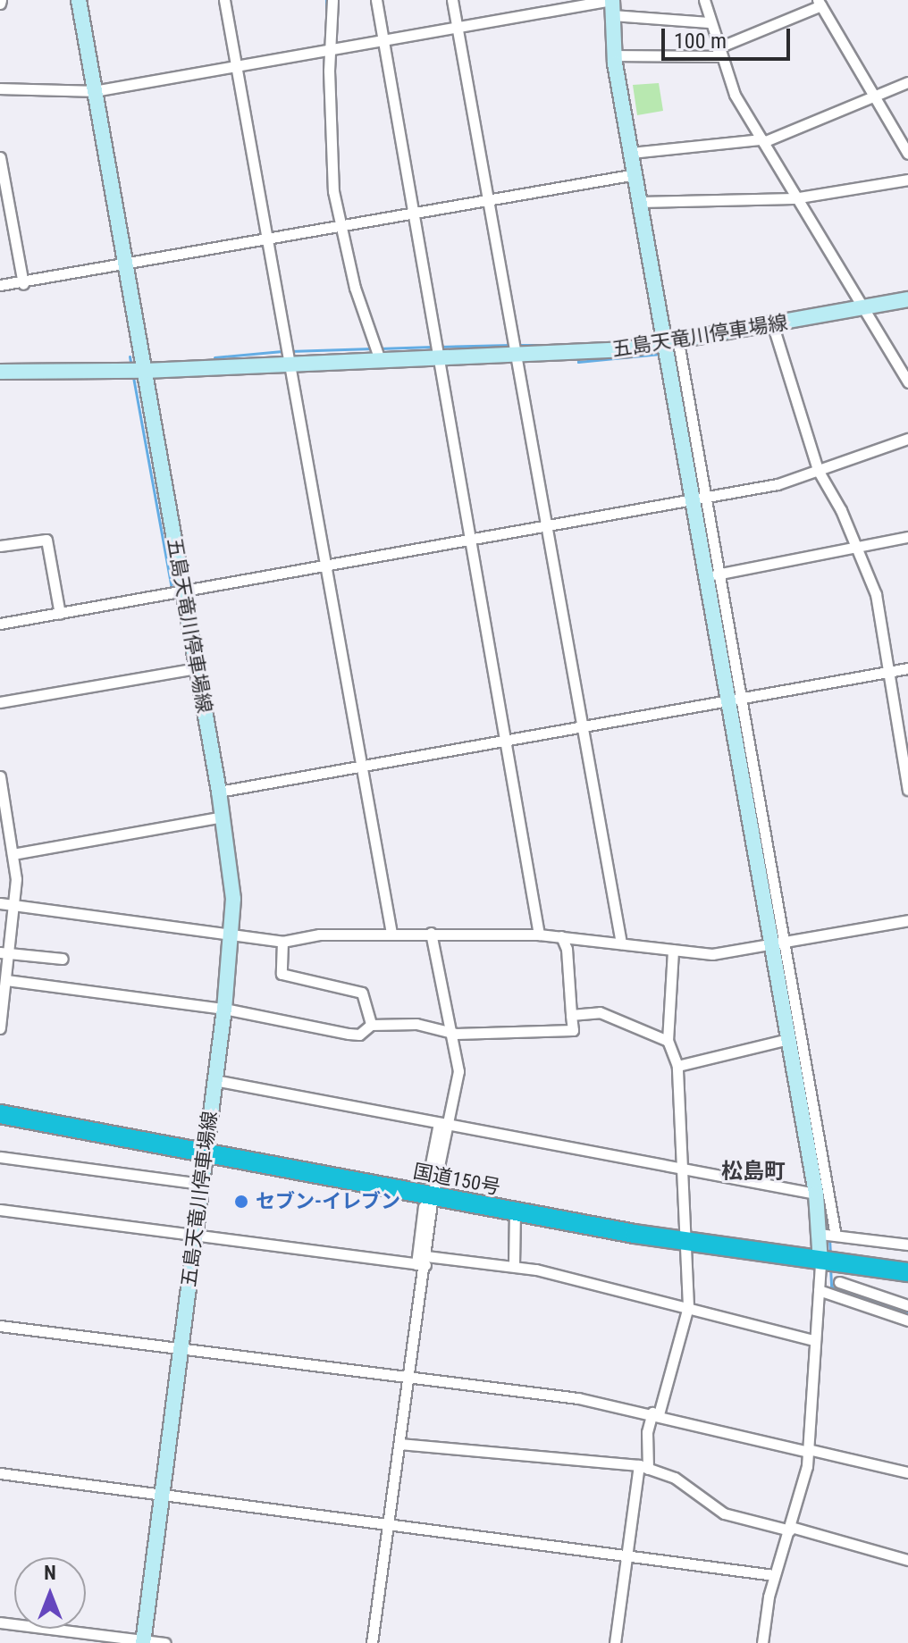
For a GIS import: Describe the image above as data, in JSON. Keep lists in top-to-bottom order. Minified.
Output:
{"streets":{"highway":["国道150号"],"main road":["五島天竜川停車場線"]},"crossings":[["五島天竜川停車場線","国道150号"]],"districts":["松島町"],"places":["セブン-イレブン"],"scale_bar":"100 m","north":"top"}
